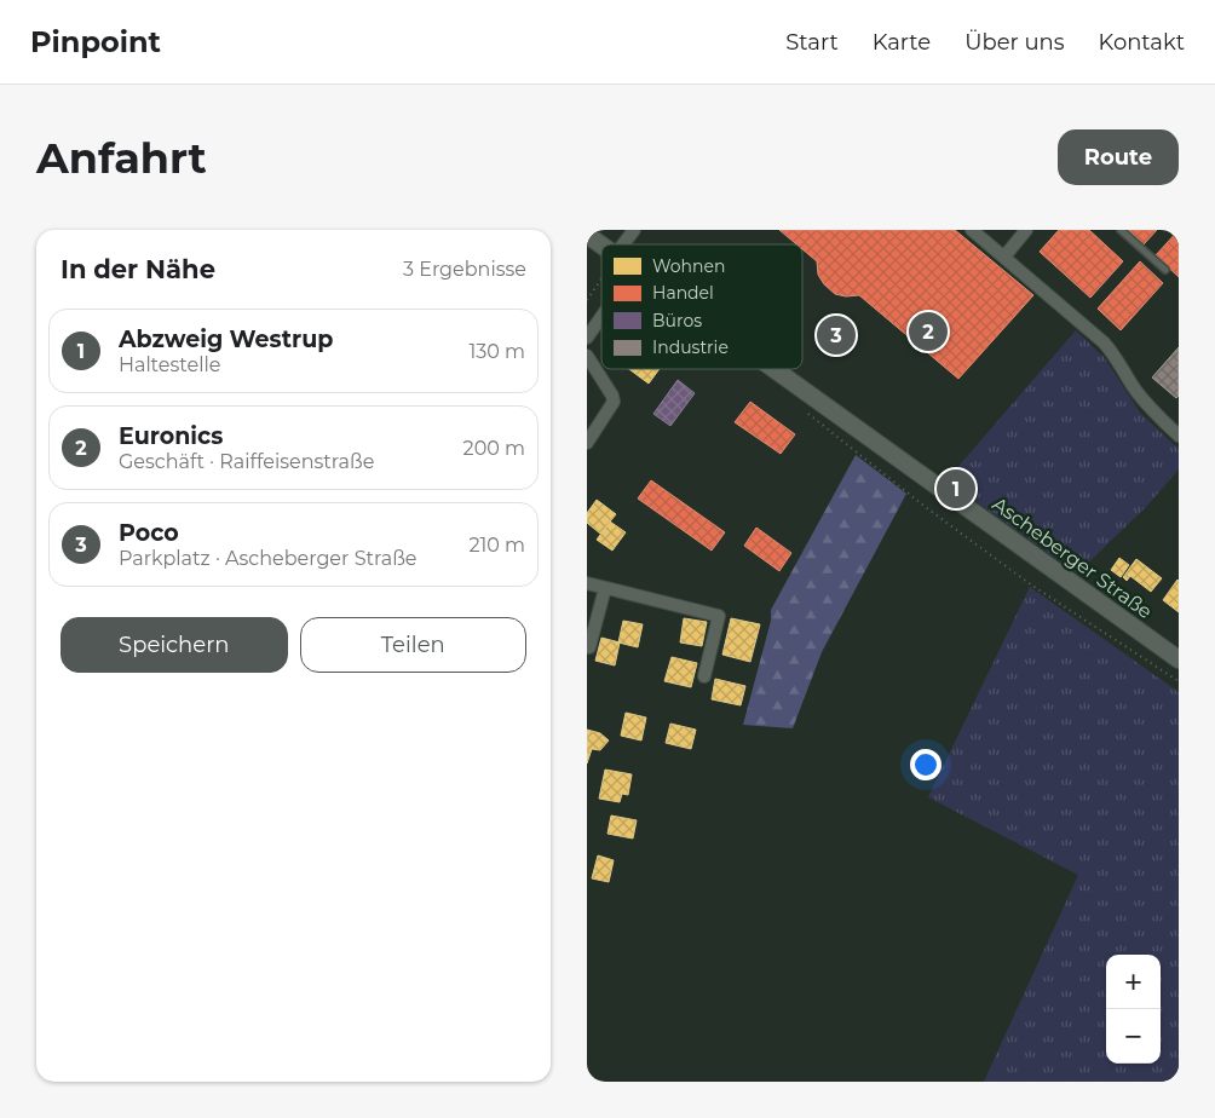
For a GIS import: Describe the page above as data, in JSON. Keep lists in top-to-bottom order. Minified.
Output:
{"streets":{"street":["Ascheberger Straße"]},"legend":["Wohnen","Handel","Büros","Industrie"],"page":{"header":"Pinpoint","nav":["Start","Karte","Über uns","Kontakt"],"buttons":["Route",["Speichern","Teilen"]],"title":"Anfahrt","heading":["In der Nähe","3 Ergebnisse"],"list":[{"mark":"1","name":"Abzweig Westrup","note":"Haltestelle","value":"130 m"},{"mark":"2","name":"Euronics","note":"Geschäft · Raiffeisenstraße","value":"200 m"},{"mark":"3","name":"Poco","note":"Parkplatz · Ascheberger Straße","value":"210 m"}],"pins":["2","3","1"],"map_buttons":["+","−"]}}
